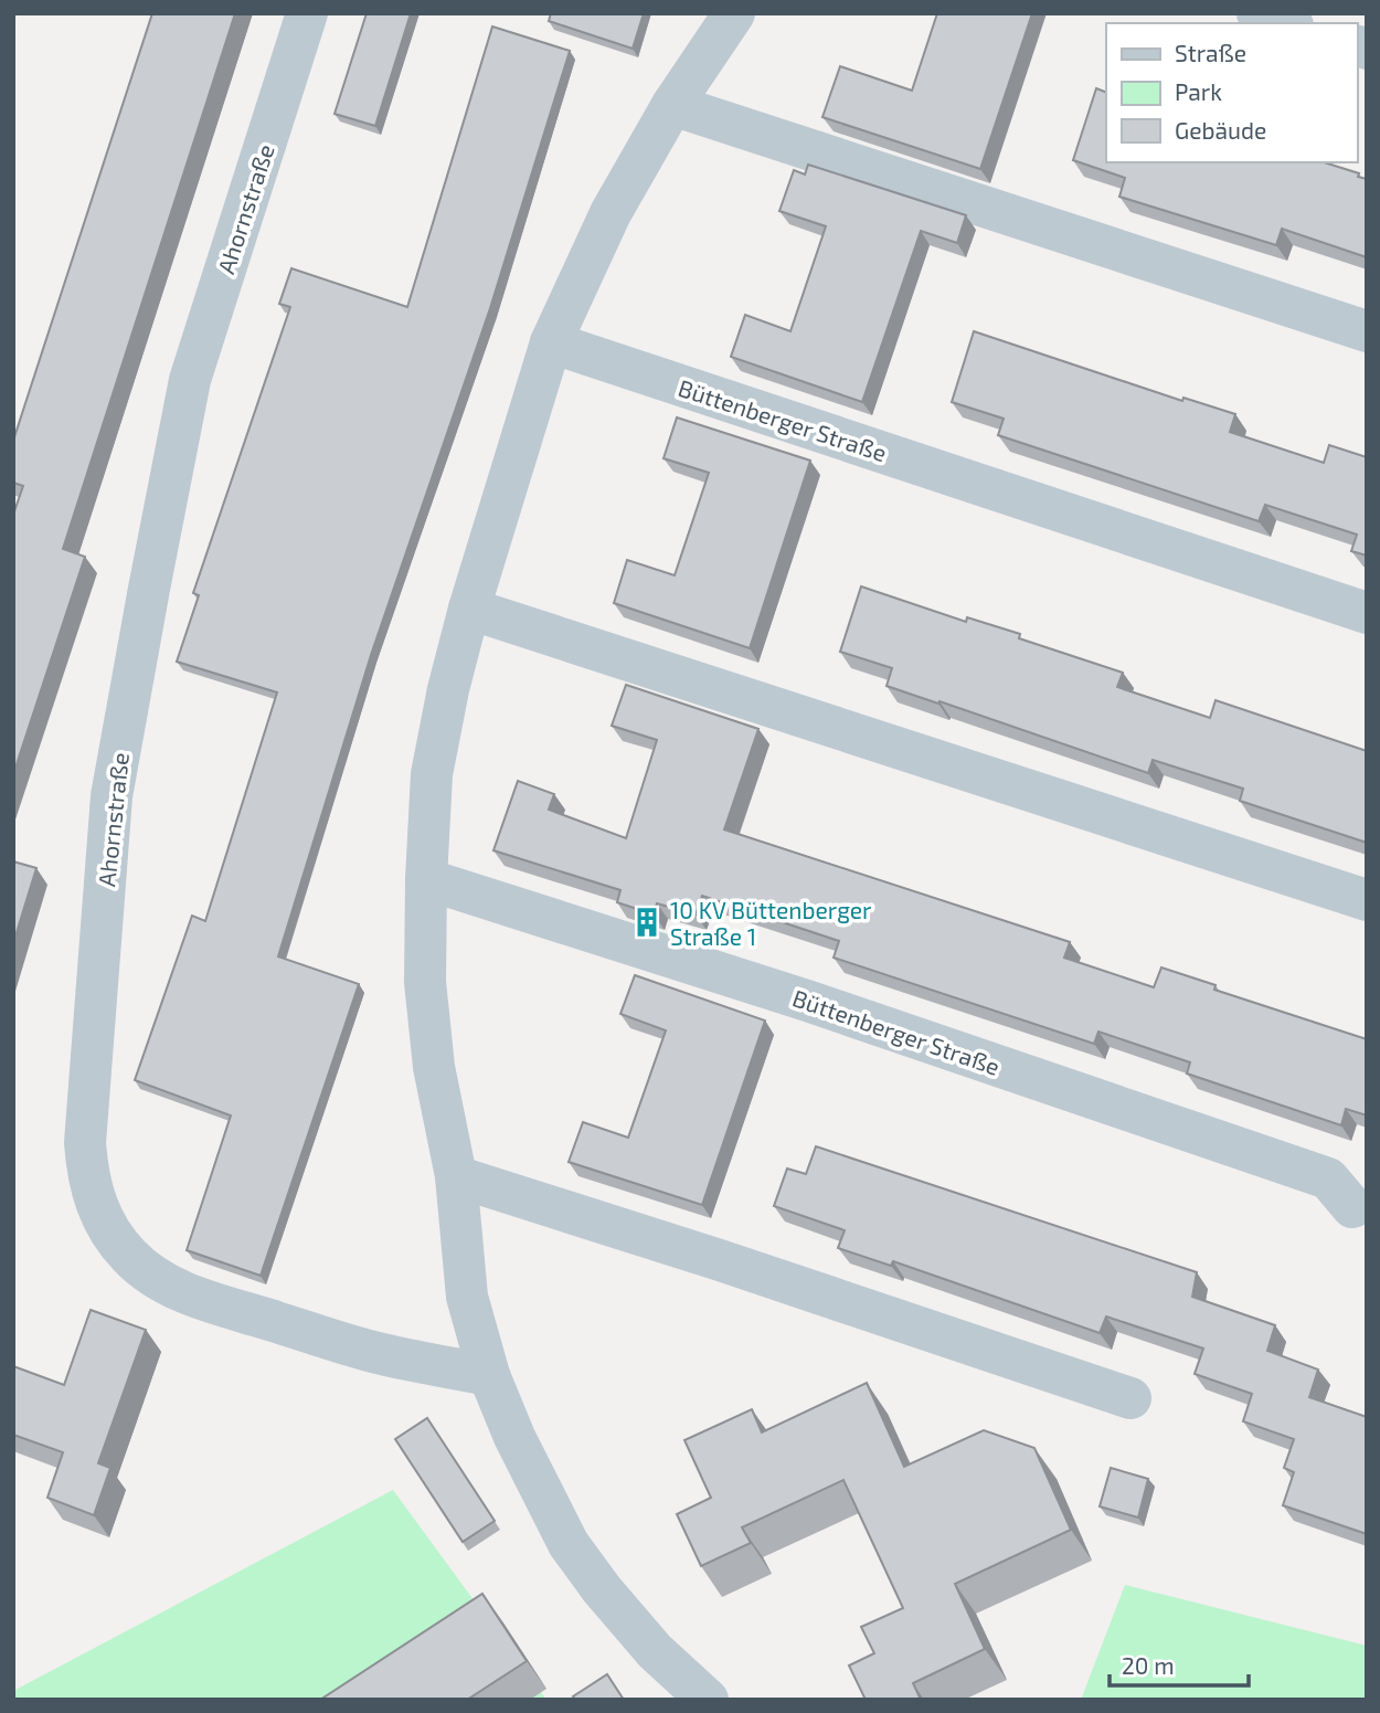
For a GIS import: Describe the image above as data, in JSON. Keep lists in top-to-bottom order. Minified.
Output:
{"streets":{"street":["Ahornstraße","Büttenberger Straße"]},"places":{"building":["10 KV Büttenberger Straße 1"]},"legend":["Straße","Park","Gebäude"],"scale_bar":"20 m"}
